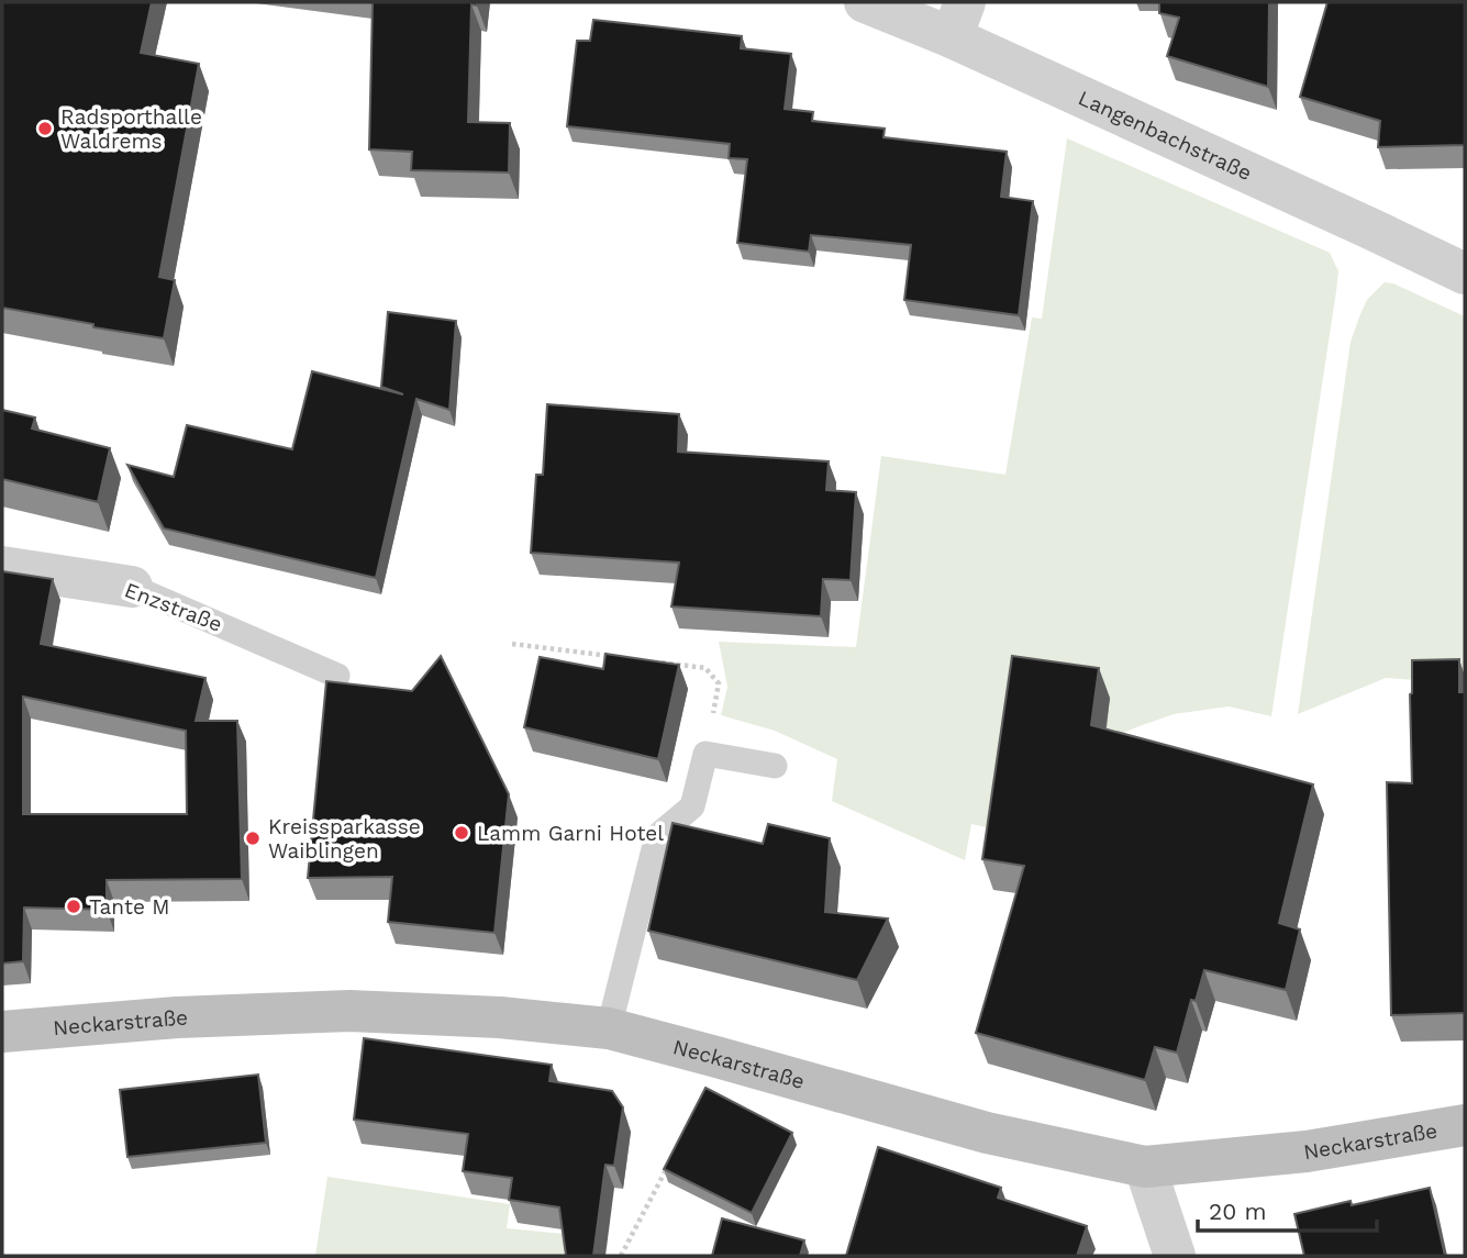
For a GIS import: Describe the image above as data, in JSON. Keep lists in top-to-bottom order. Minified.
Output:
{"streets":{"street":["Langenbachstraße","Enzstraße","Neckarstraße"]},"places":["Radsporthalle Waldrems","Lamm Garni Hotel","Kreissparkasse Waiblingen","Tante M"],"scale_bar":"20 m"}
